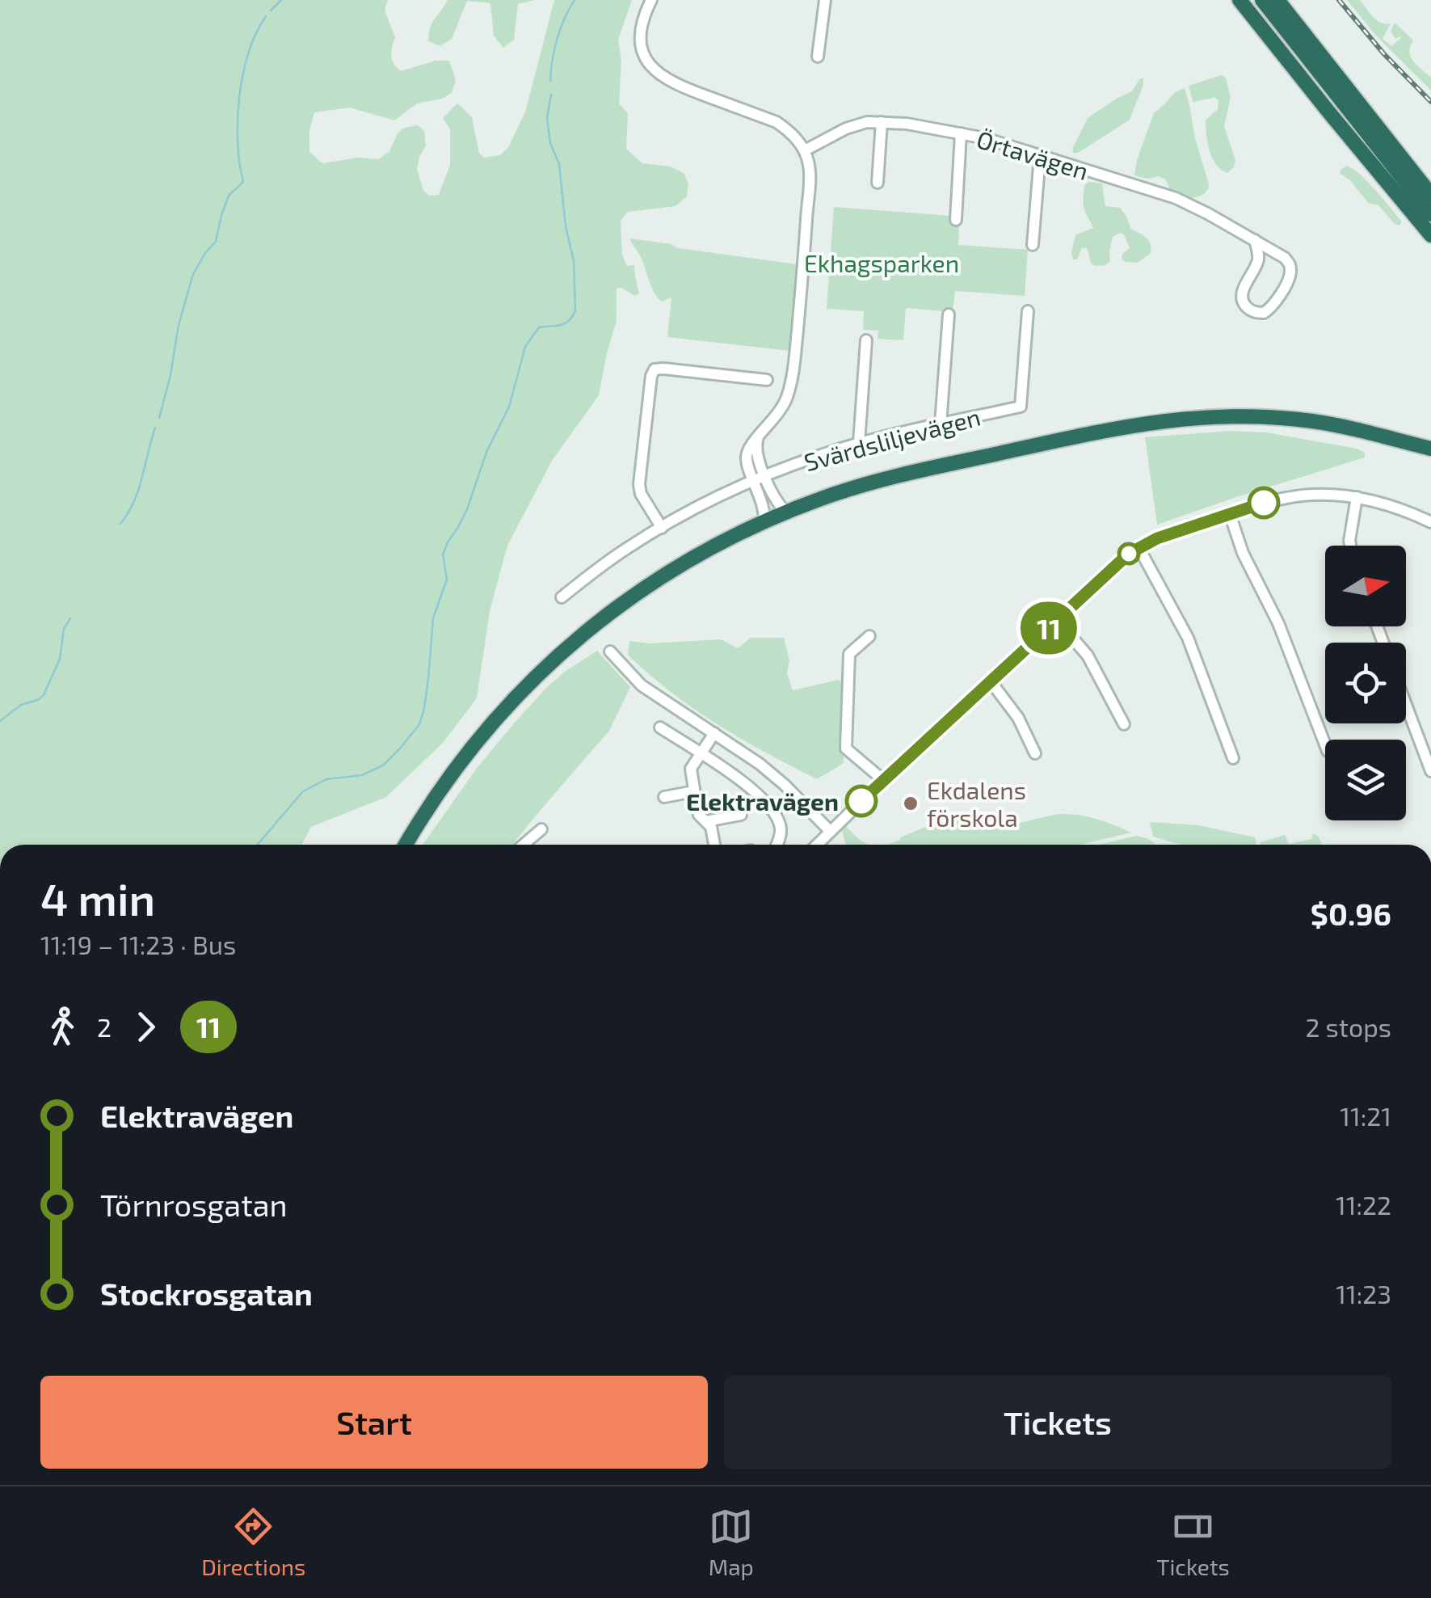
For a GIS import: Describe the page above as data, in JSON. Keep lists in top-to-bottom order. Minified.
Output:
{"streets":{"street":["Örtavägen","Svärdsliljevägen"]},"parks":["Ekhagsparken"],"places":["Elektravägen","Ekdalens förskola"],"lines":["bus line 11"],"north":"right","page":{"on_map":"11","heading":["4 min","11:19 – 11:23 · Bus","$0.96"],"legs":["2","11","2 stops"],"list":[{"name":"Elektravägen","value":"11:21"},{"name":"Törnrosgatan","value":"11:22"},{"name":"Stockrosgatan","value":"11:23"}],"buttons":["Start","Tickets"],"tabs":["Directions","Map","Tickets"]}}
